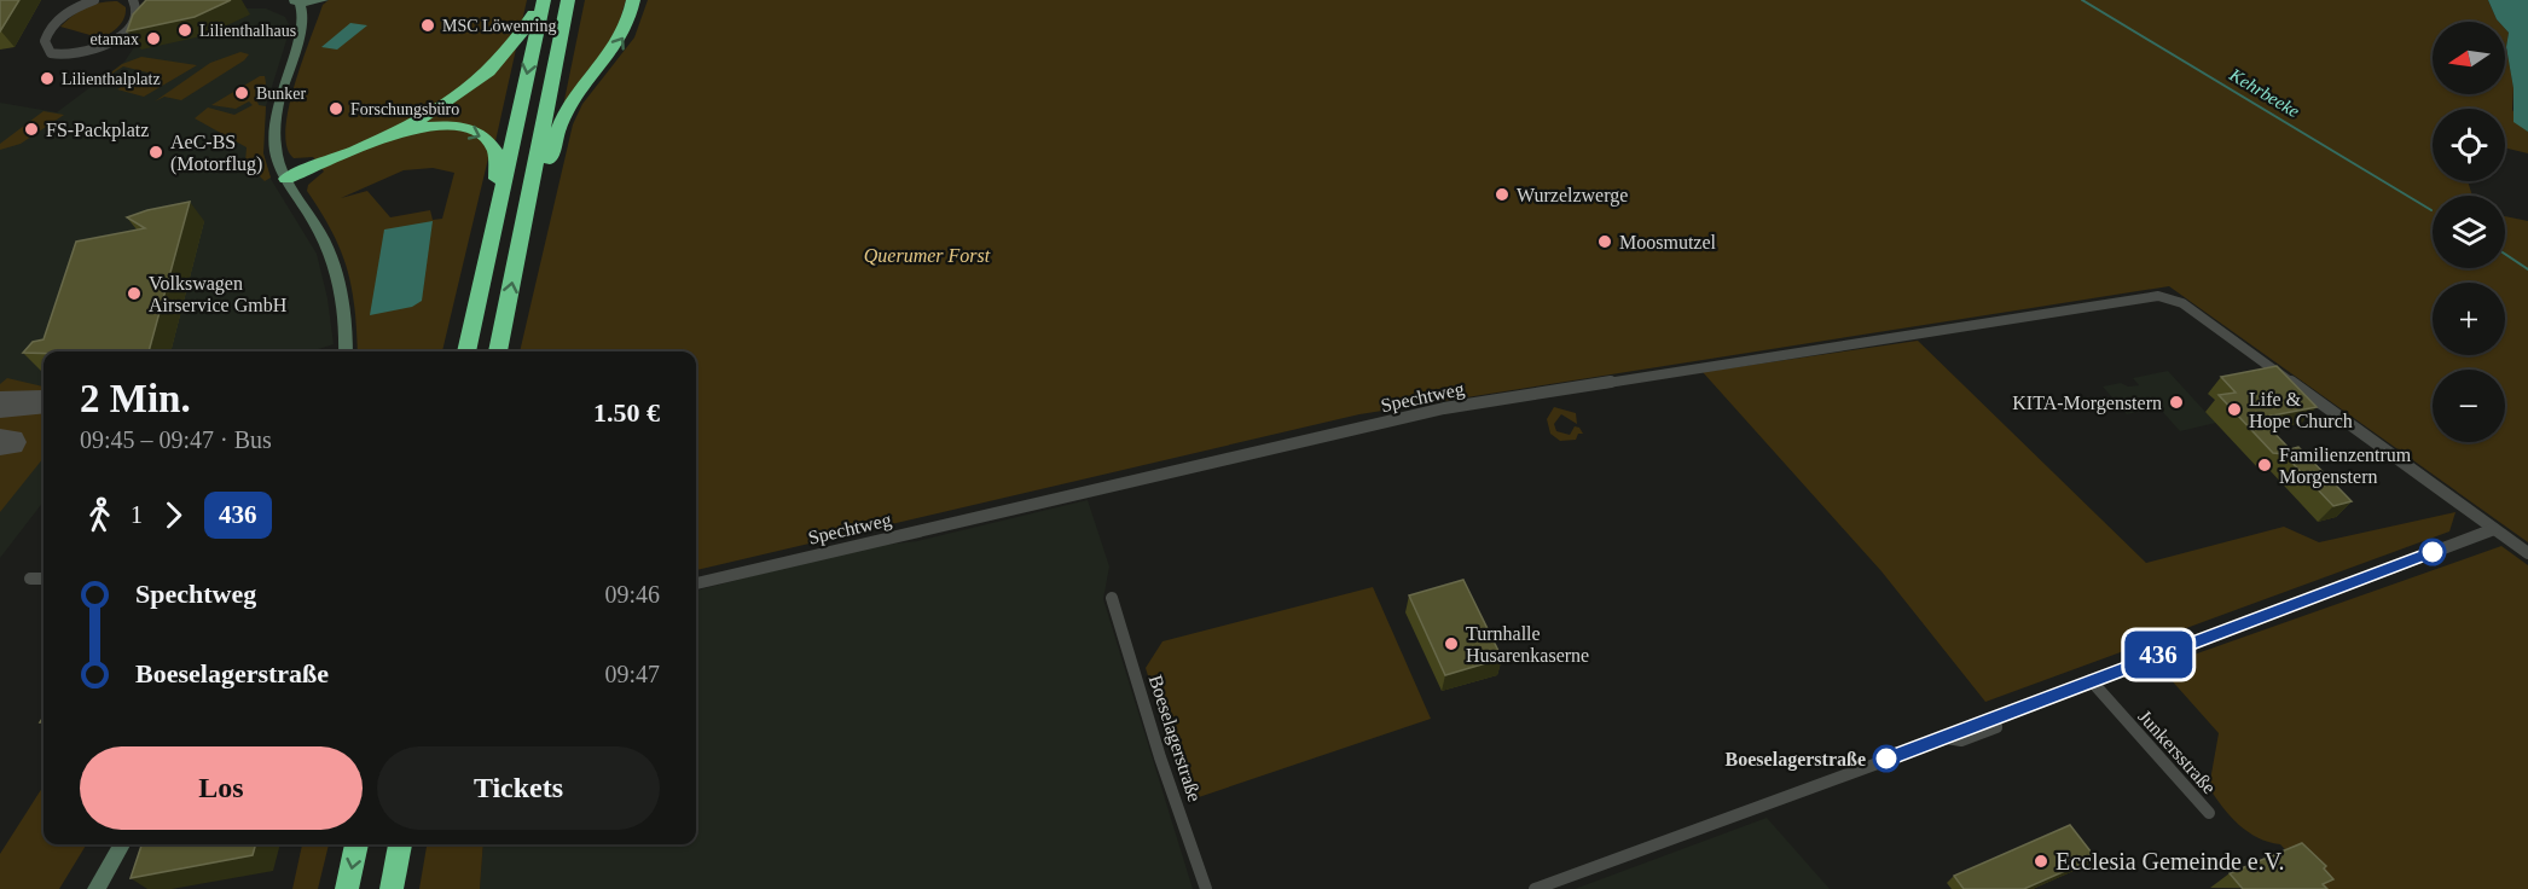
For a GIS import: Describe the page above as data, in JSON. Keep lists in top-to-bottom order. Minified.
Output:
{"streets":{"street":["Spechtweg","Boeselagerstraße","Junkersstraße"]},"water":["Kehrbeeke"],"parks":["Querumer Forst"],"places":["MSC Löwenring","Lilienthalhaus","etamax","Lilienthalplatz","Bunker","Forschungsbüro","FS-Packplatz","AeC-BS (Motorflug)","Wurzelzwerge","Moosmutzel","Volkswagen Airservice GmbH","KITA-Morgenstern","Life & Hope Church","Familienzentrum Morgenstern","Turnhalle Husarenkaserne","Boeselagerstraße","Ecclesia Gemeinde e.V."],"lines":["bus line 436"],"north":"left","page":{"on_map":"436","map_buttons":["+","−"],"heading":["2 Min.","09:45 – 09:47 · Bus","1.50 €"],"legs":["1","436"],"list":[{"name":"Spechtweg","value":"09:46"},{"name":"Boeselagerstraße","value":"09:47"}],"buttons":["Los","Tickets"]}}
